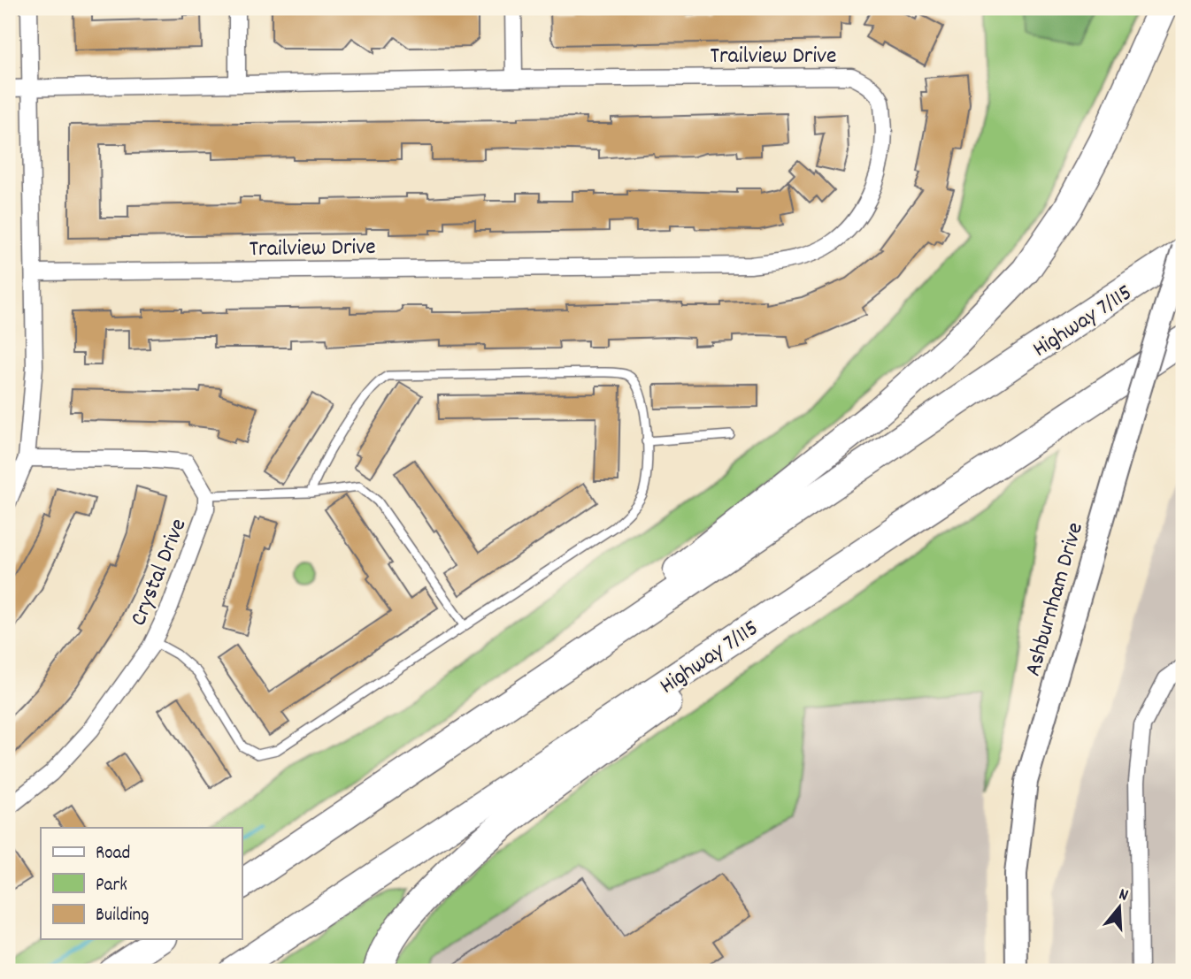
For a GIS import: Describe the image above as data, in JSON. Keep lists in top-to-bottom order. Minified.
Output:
{"streets":{"highway":["Highway 7/115"],"main road":["Ashburnham Drive"],"street":["Trailview Drive","Crystal Drive"]},"legend":["Road","Park","Building"],"north":"top"}
